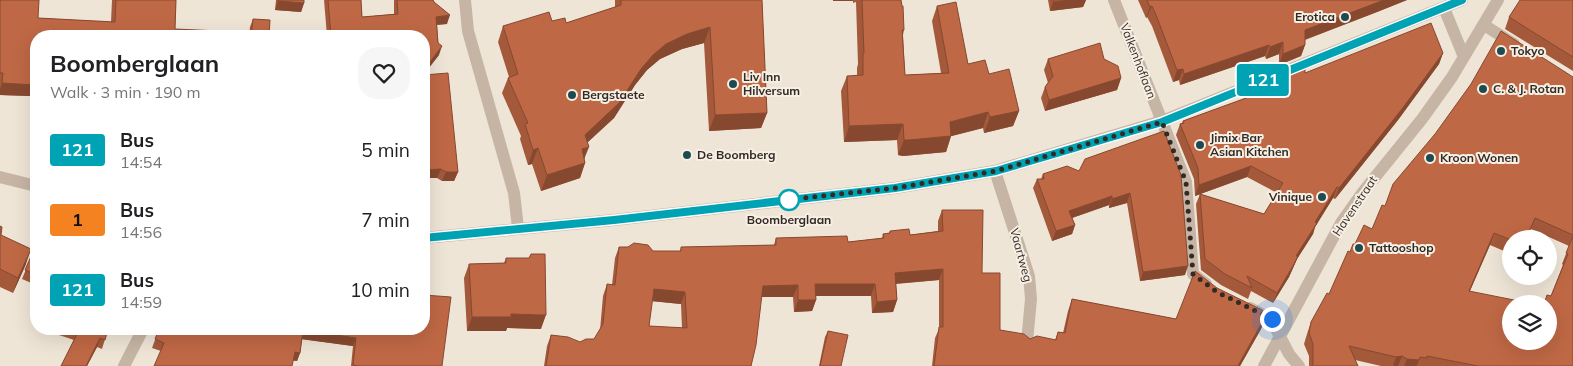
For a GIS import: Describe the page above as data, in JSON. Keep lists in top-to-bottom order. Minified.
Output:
{"streets":{"street":["Valkenhoflaan","Havenstraat","Vaartweg"]},"places":["Erotica","Tokyo","Liv Inn Hilversum","C. & J. Rotan","Bergstaete","Jimix Bar Asian Kitchen","De Boomberg","Kroon Wonen","Vinique","Boomberglaan","Tattooshop"],"lines":["bus line 121"],"page":{"on_map":"121","heading":["Boomberglaan","Walk · 3 min · 190 m"],"list":[{"mark":"121","name":"Bus","note":"14:54","value":"5 min"},{"mark":"1","name":"Bus","note":"14:56","value":"7 min"},{"mark":"121","name":"Bus","note":"14:59","value":"10 min"}]}}
